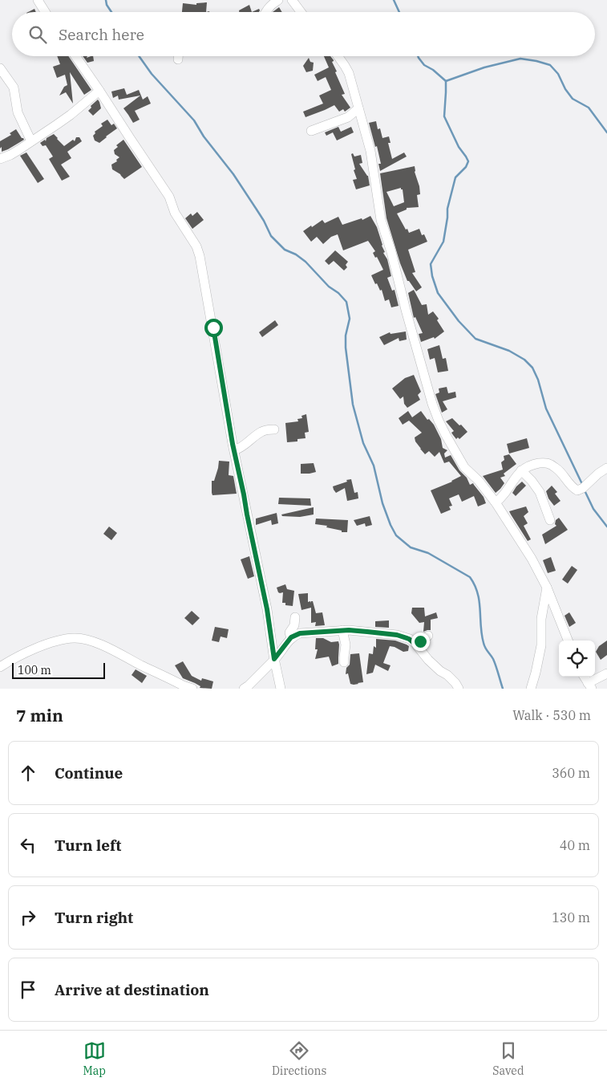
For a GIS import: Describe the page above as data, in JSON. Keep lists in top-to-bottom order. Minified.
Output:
{"scale_bar":"100 m","page":{"search":"Search here","scale":"100 m","heading":["7 min","Walk · 530 m"],"list":[["Continue","360 m"],["Turn left","40 m"],["Turn right","130 m"],"Arrive at destination"],"nav":["Map","Directions","Saved"]}}
